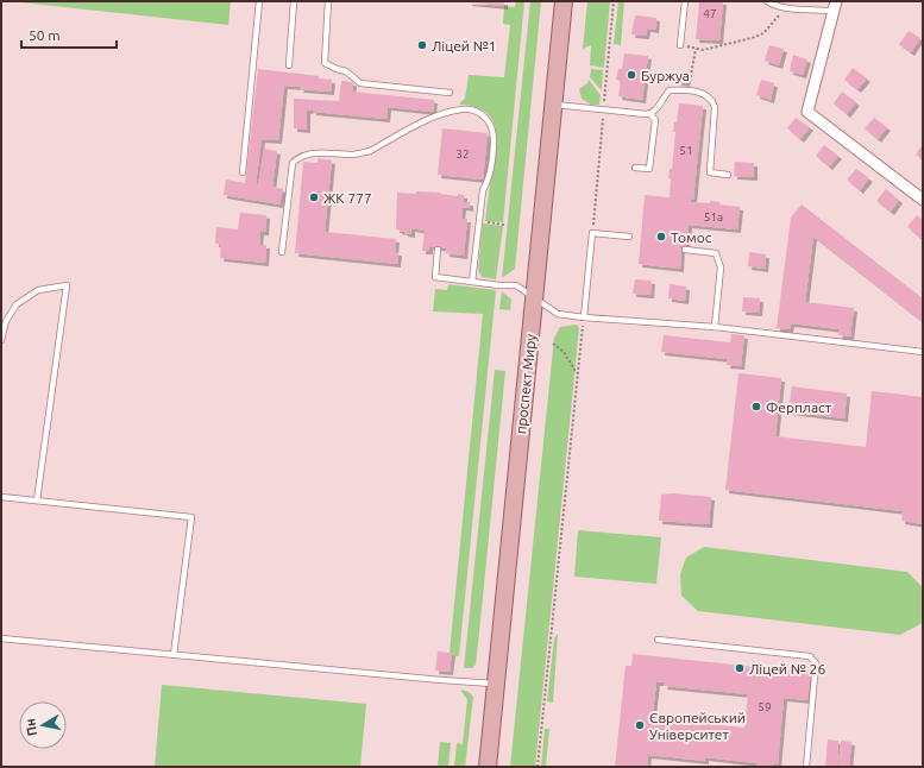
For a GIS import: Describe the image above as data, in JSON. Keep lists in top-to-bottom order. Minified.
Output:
{"streets":{"main road":["проспект Миру"]},"places":["Ліцей №1","Буржуа","ЖК 777","Томос","Ферпласт","Ліцей № 26","Європейський Університет"],"house_numbers":["47","51","32","51а","59"],"scale_bar":"50 m","north":"left"}
